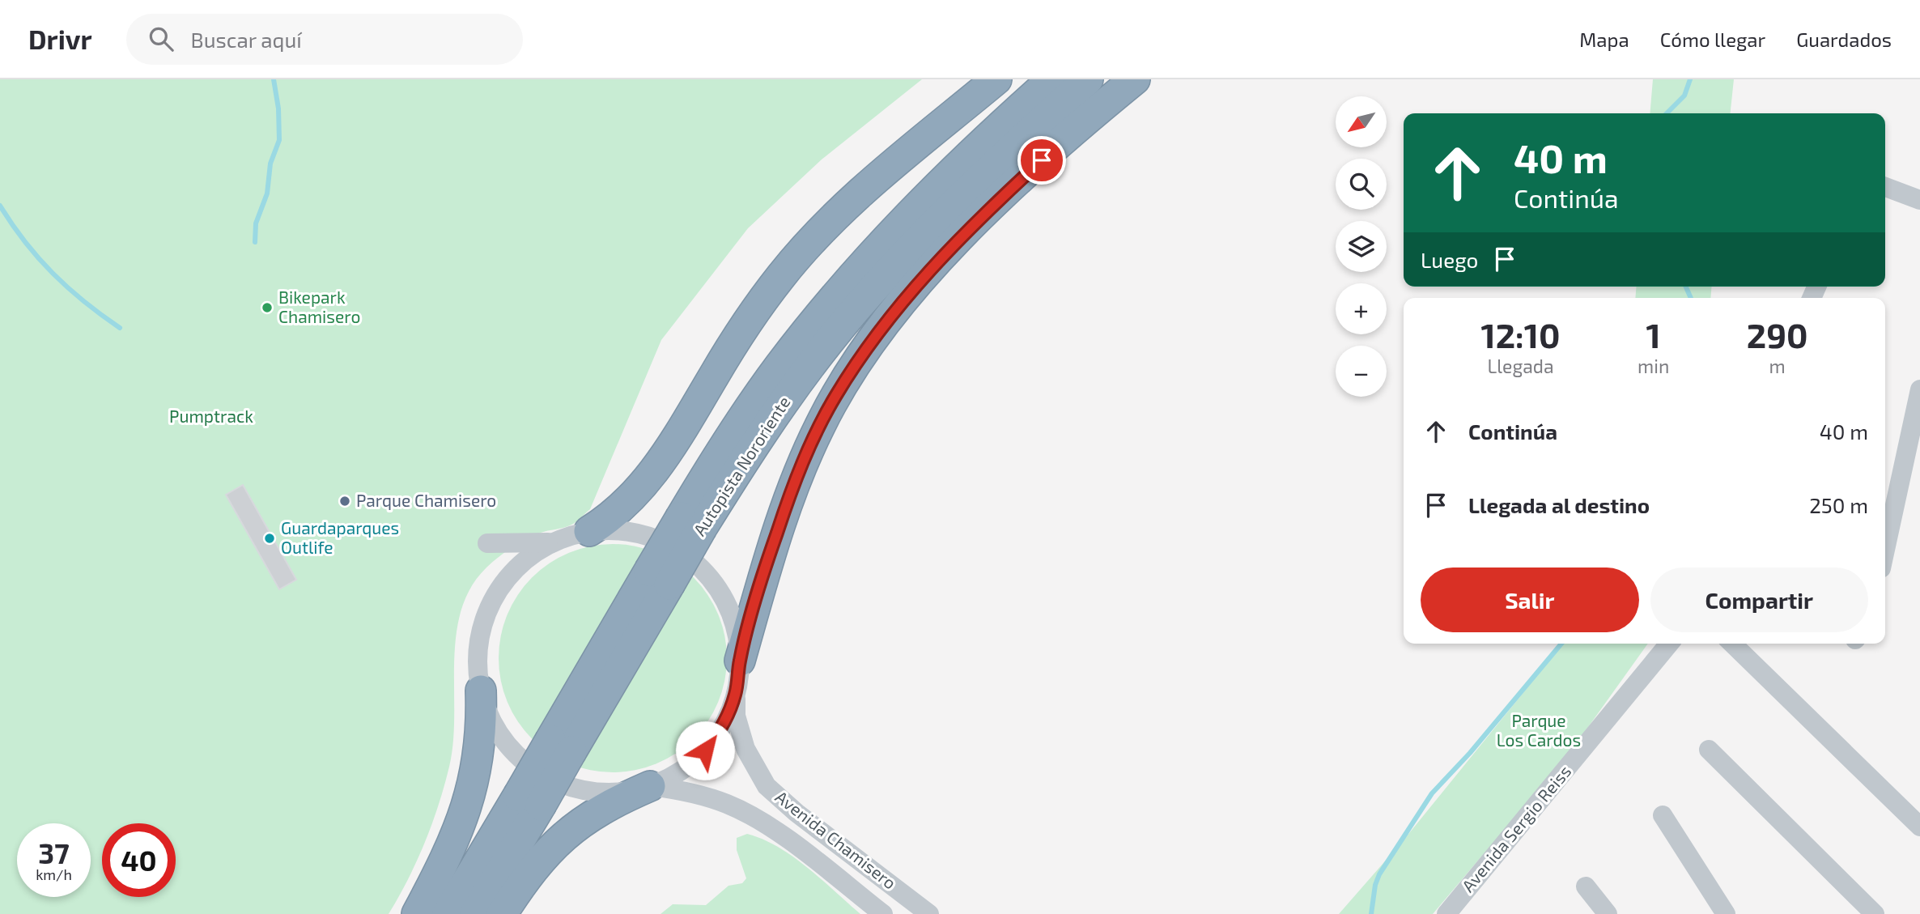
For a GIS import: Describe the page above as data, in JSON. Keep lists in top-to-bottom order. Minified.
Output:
{"streets":{"highway":["Autopista Nororiente"],"street":["Avenida Sergio Reiss","Avenida Chamisero"]},"parks":["Pumptrack","Parque Los Cardos"],"places":["Bikepark Chamisero","Parque Chamisero","Guardaparques Outlife"],"north":"bottom left","page":{"header":"Drivr","search":"Buscar aquí","nav":["Mapa","Cómo llegar","Guardados"],"map_buttons":["+","−"],"turn":["40 m","Continúa"],"then":"Luego","eta":["12:10","Llegada","1","min","290","m"],"list":[{"name":"Continúa","value":"40 m"},{"name":"Llegada al destino","value":"250 m"}],"buttons":["Salir","Compartir"],"speed":"37 km/h","limit":"40"}}
